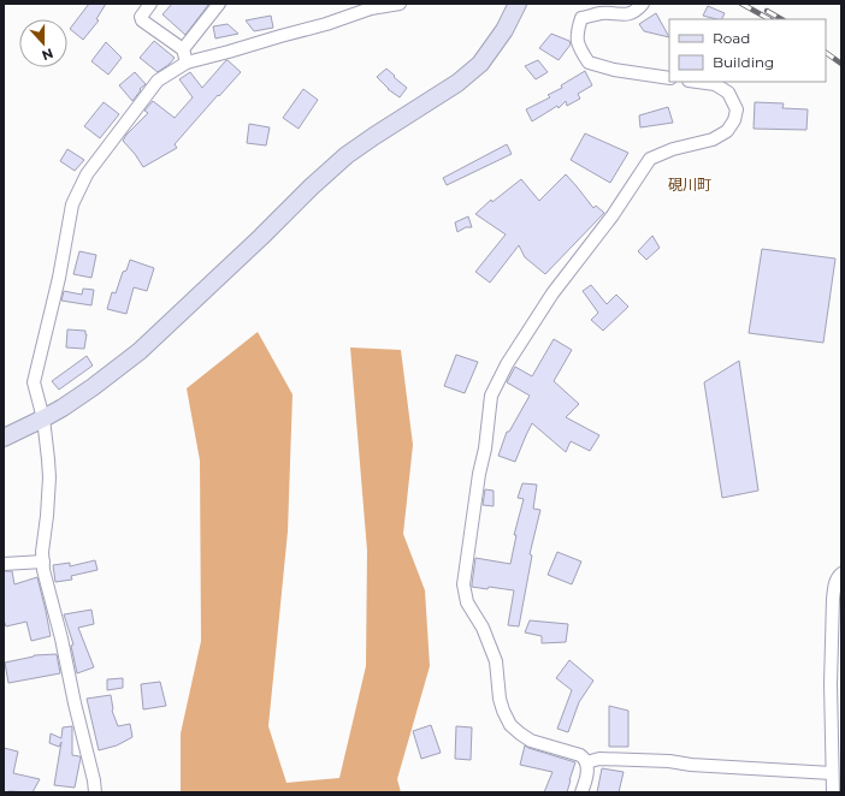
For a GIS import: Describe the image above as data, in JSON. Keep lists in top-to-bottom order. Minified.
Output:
{"districts":["硯川町"],"legend":["Road","Building"],"north":"bottom"}
